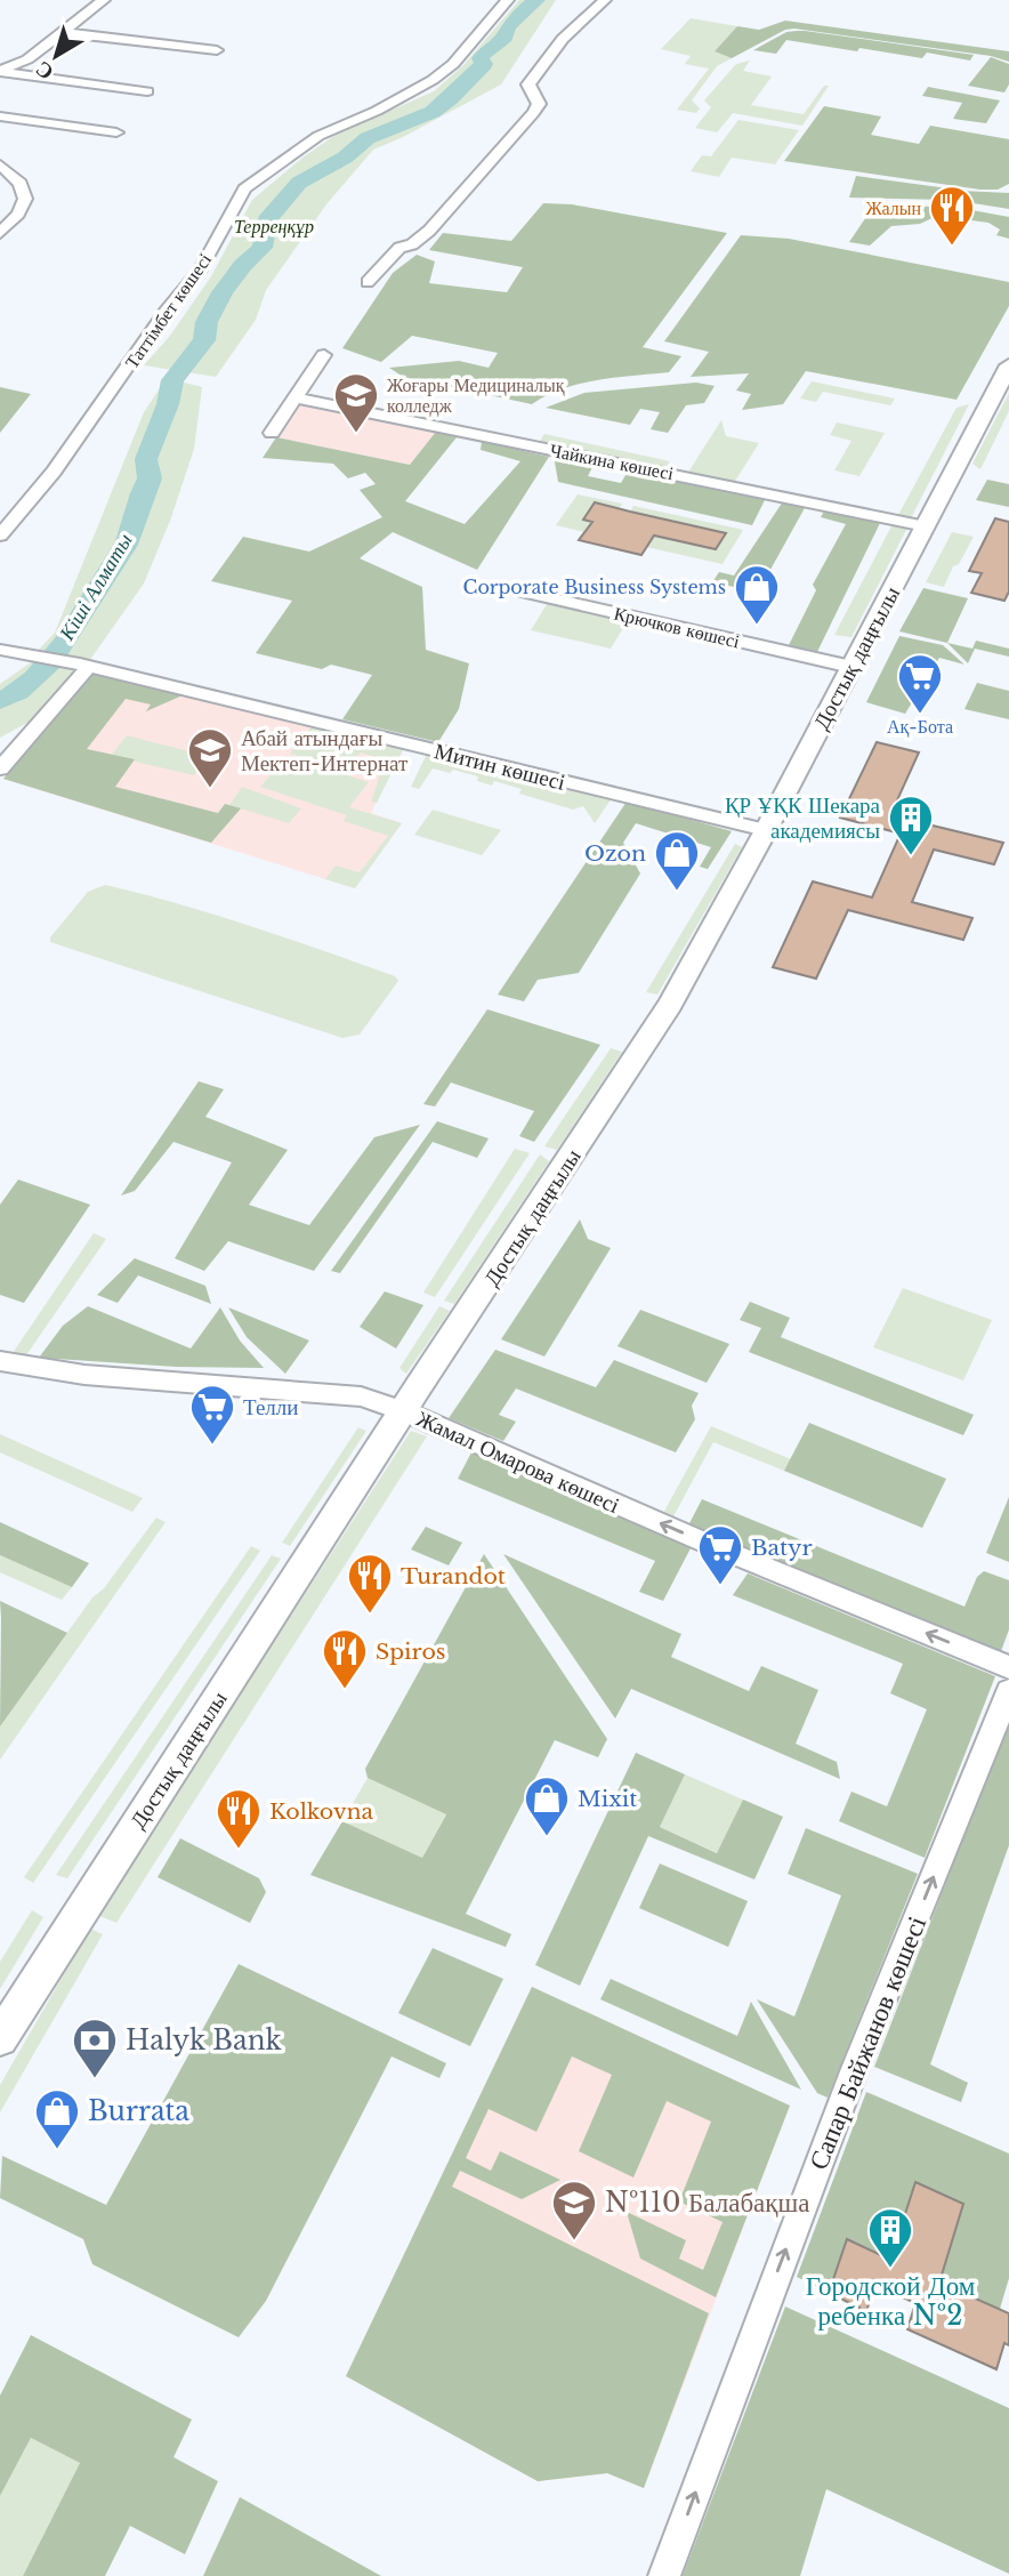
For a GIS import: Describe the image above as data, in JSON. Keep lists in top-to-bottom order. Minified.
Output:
{"streets":{"main road":["Достық даңғылы"],"street":["Таттімбет көшесі","Чайкина көшесі","Крючков көшесі","Митин көшесі","Жамал Омарова көшесі","Сапар Байжанов көшесі"]},"crossings":[["Чайкина көшесі","Достық даңғылы"],["Крючков көшесі","Достық даңғылы"],["Достық даңғылы","Митин көшесі"],["Достық даңғылы","Жамал Омарова көшесі"]],"one_way":["Жамал Омарова көшесі","Сапар Байжанов көшесі"],"water":["Кіші Алматы"],"parks":["Терреңқұр"],"places":{"restaurant":["Жалын","Turandot","Spiros","Kolkovna"],"school or university":["Жоғары Медициналық колледж","Абай атындағы Мектеп-Интернат","№110 Балабақша"],"shop":["Corporate Business Systems","Ozon","Mixit","Burrata"],"supermarket":["Ақ-Бота","Телли","Batyr"],"building":["ҚР ҰҚК Шекара академиясы","Городской Дом ребенка №2"],"bank":["Halyk Bank"]},"north":"bottom left"}
